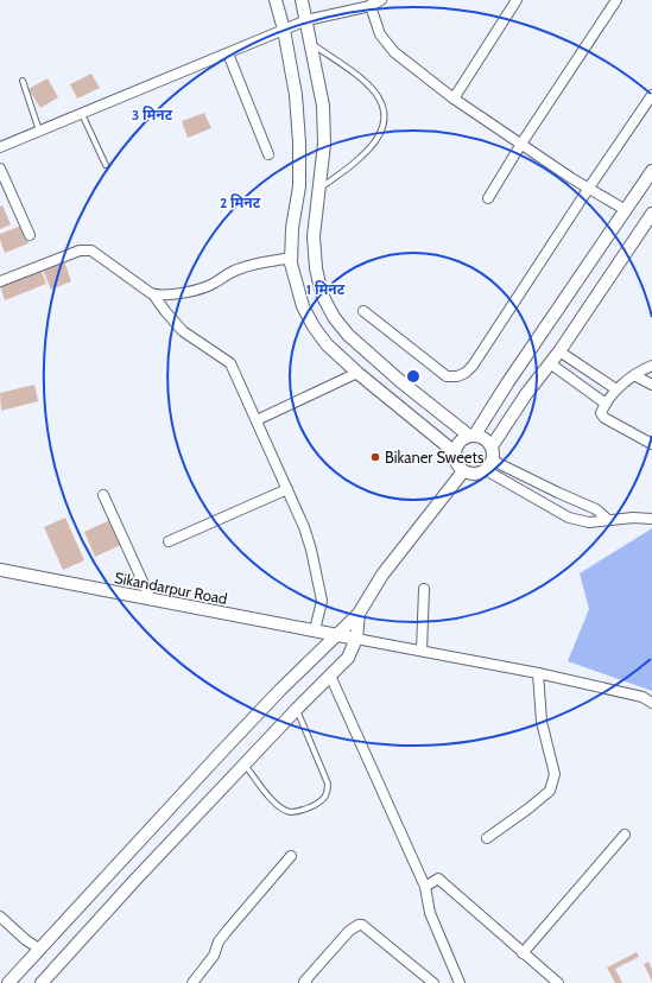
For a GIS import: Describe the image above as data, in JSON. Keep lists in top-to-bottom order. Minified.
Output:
{"streets":{"street":["Sikandarpur Road"]},"places":["Bikaner Sweets"],"rings":["3 मिनट","2 मिनट","1 मिनट"]}
